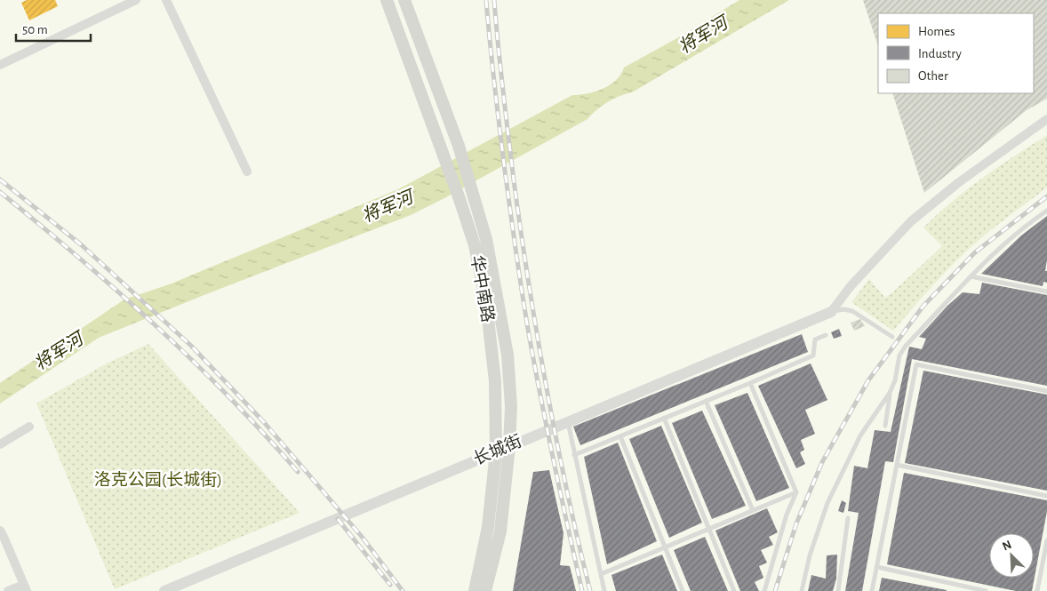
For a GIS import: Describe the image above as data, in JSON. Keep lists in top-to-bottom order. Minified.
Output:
{"streets":{"main road":["华中南路"],"street":["长城街"]},"crossings":[["华中南路","长城街"]],"water":["将军河"],"parks":["洛克公园(长城街)"],"legend":["Homes","Industry","Other"],"scale_bar":"50 m","north":"top left"}
